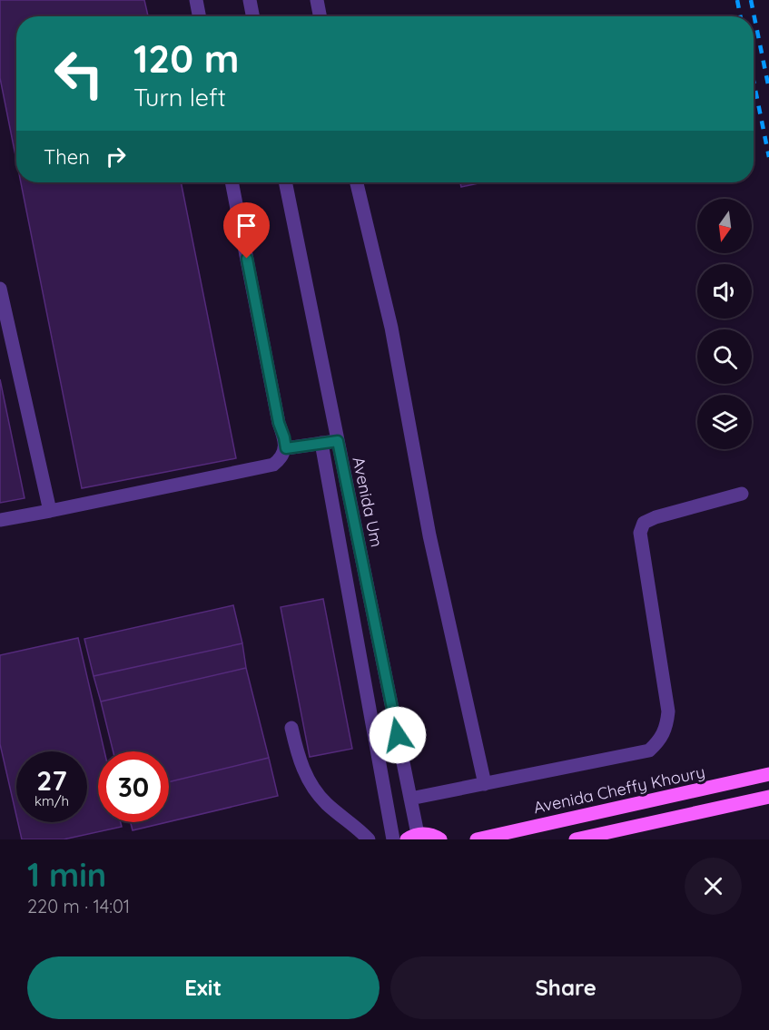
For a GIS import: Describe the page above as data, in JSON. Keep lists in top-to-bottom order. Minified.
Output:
{"streets":{"main road":["Avenida Cheffy Khoury"],"street":["Avenida Um"]},"north":"bottom","page":{"turn":["120 m","Turn left"],"then":"Then","speed":"27 km/h","limit":"30","heading":["1 min","220 m · 14:01"],"buttons":["Exit","Share"]}}
